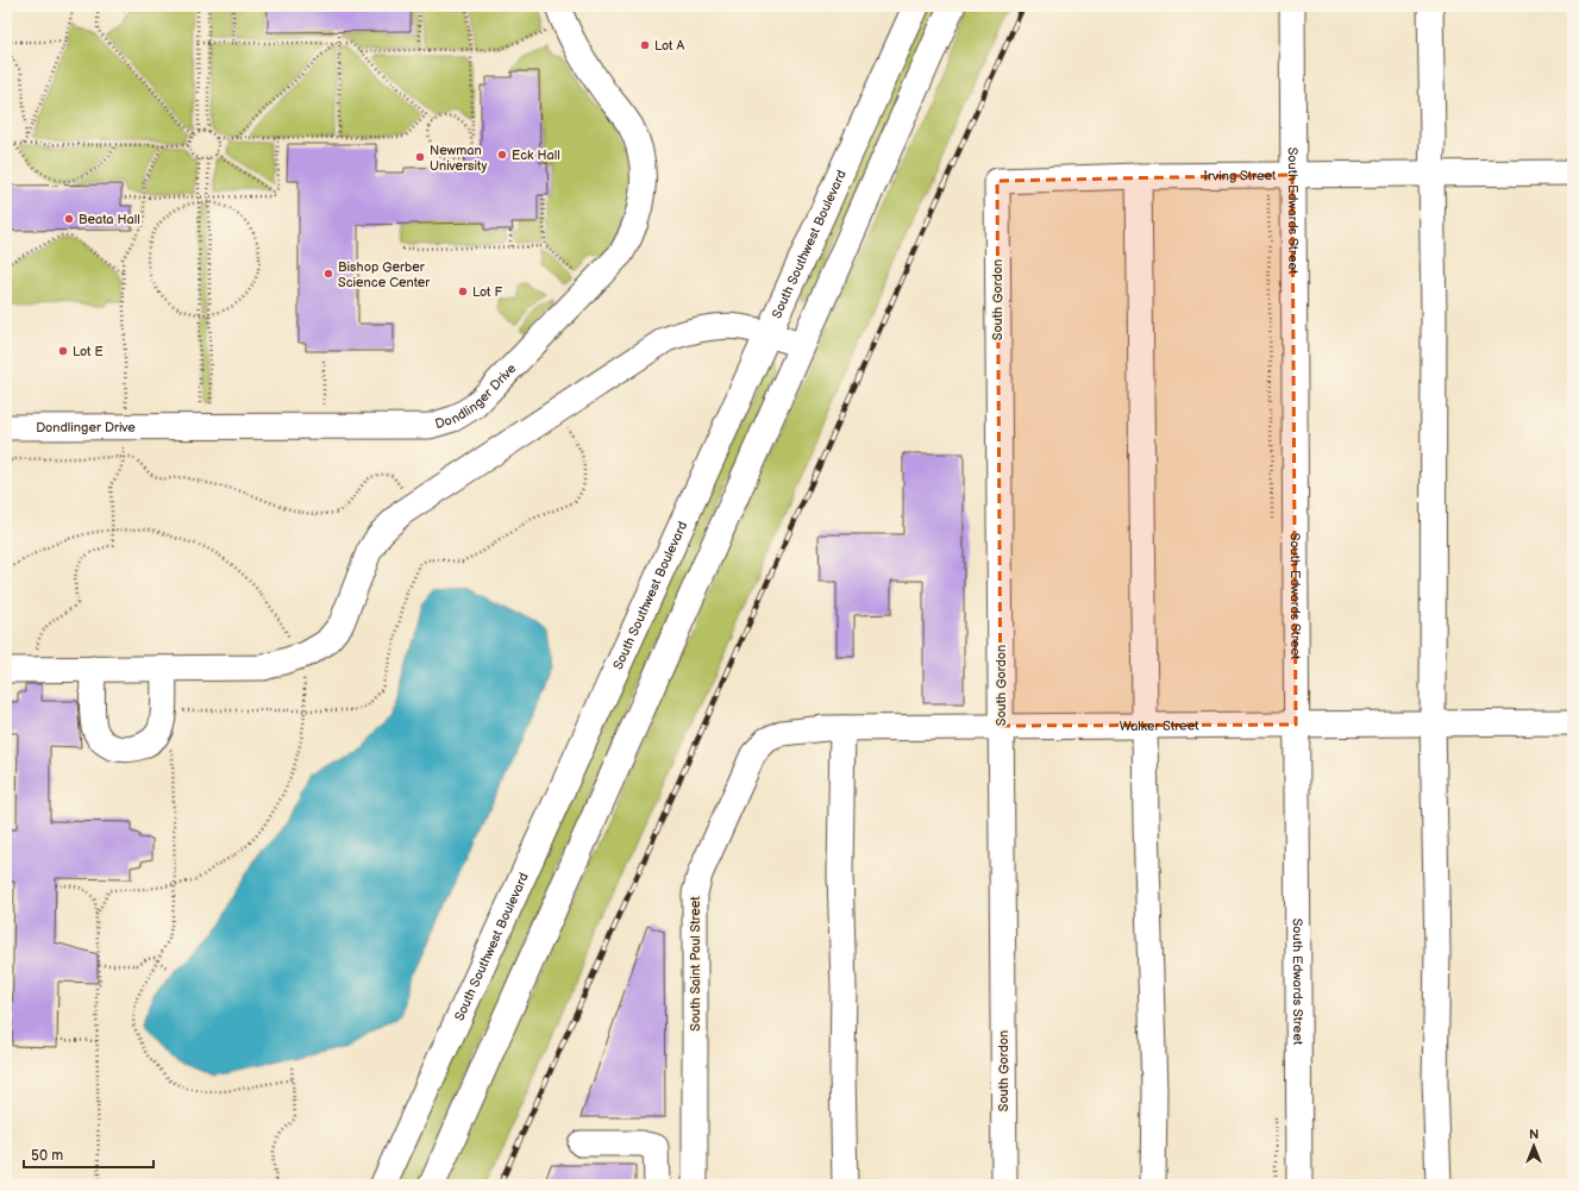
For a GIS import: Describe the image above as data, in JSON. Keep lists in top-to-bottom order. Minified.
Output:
{"streets":{"main road":["South Southwest Boulevard"],"street":["Irving Street","South Edwards Street","South Gordon","Dondlinger Drive","Walker Street","South Saint Paul Street"]},"crossings":[["Irving Street","South Edwards Street"],["Irving Street","South Gordon"],["South Edwards Street","Walker Street"],["South Gordon","Walker Street"],["Walker Street","South Saint Paul Street"]],"places":["Lot A","Eck Hall","Newman University","Beata Hall","Bishop Gerber Science Center","Lot F","Lot E"],"scale_bar":"50 m","north":"top"}
